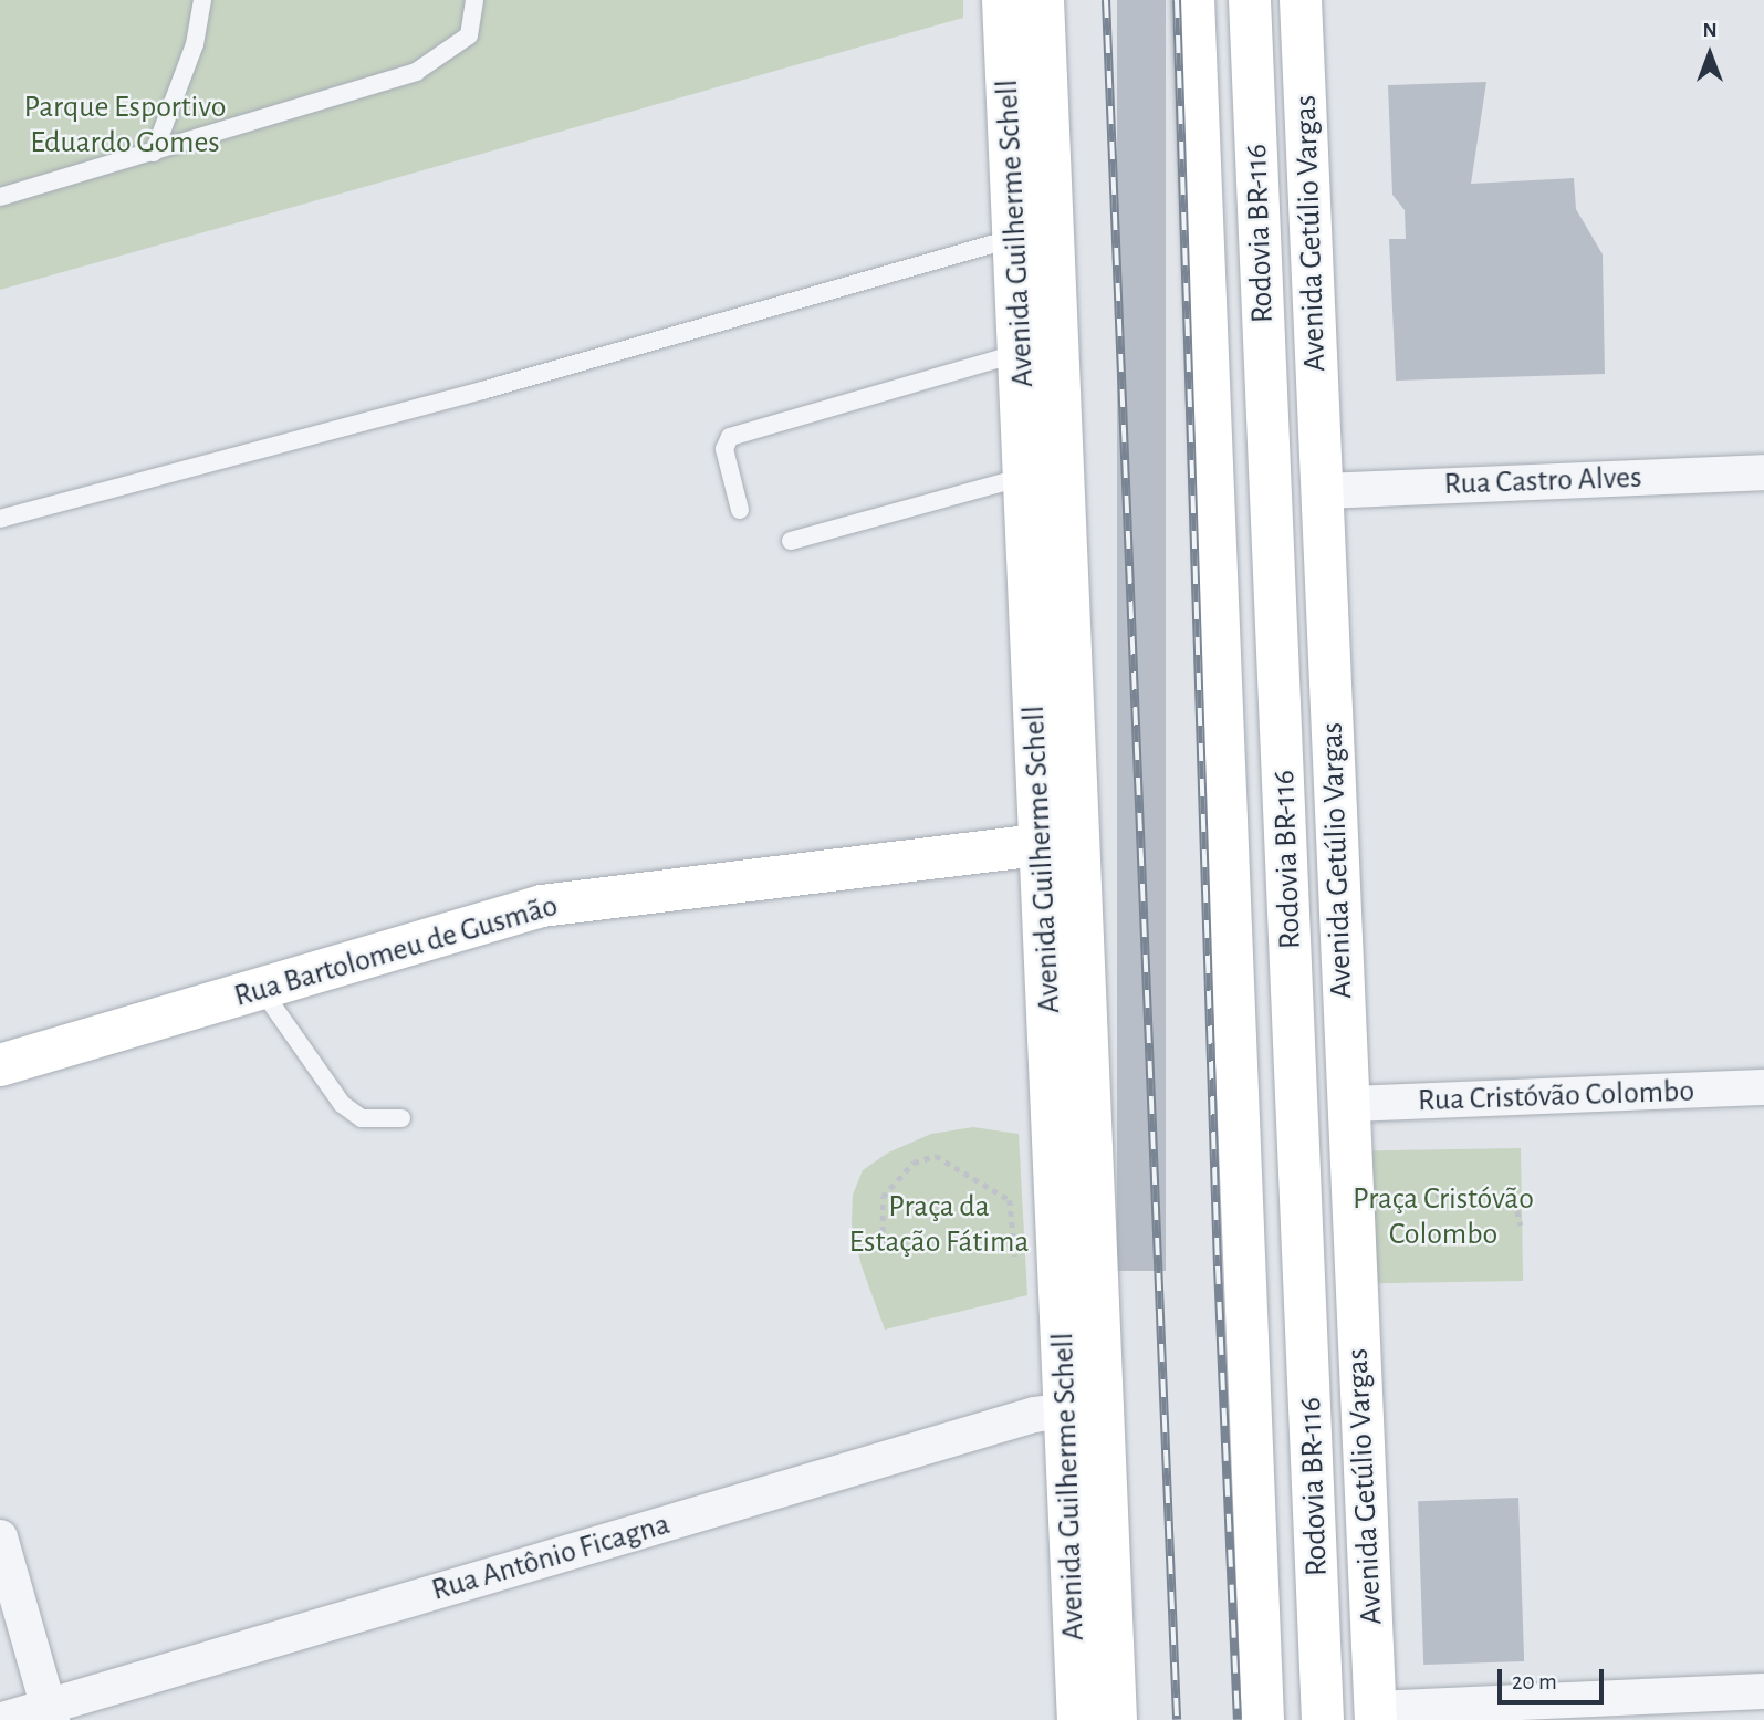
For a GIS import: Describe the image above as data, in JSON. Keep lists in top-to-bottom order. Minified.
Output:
{"streets":{"main road":["Avenida Guilherme Schell","Rodovia BR-116","Avenida Getúlio Vargas","Rua Bartolomeu de Gusmão"],"street":["Rua Castro Alves","Rua Cristóvão Colombo","Rua Antônio Ficagna"]},"crossings":[["Avenida Guilherme Schell","Rua Bartolomeu de Gusmão"],["Avenida Guilherme Schell","Rua Antônio Ficagna"],["Avenida Getúlio Vargas","Rua Castro Alves"],["Avenida Getúlio Vargas","Rua Cristóvão Colombo"]],"parks":["Parque Esportivo Eduardo Gomes","Praça Cristóvão Colombo","Praça da Estação Fátima"],"scale_bar":"20 m","north":"top"}
